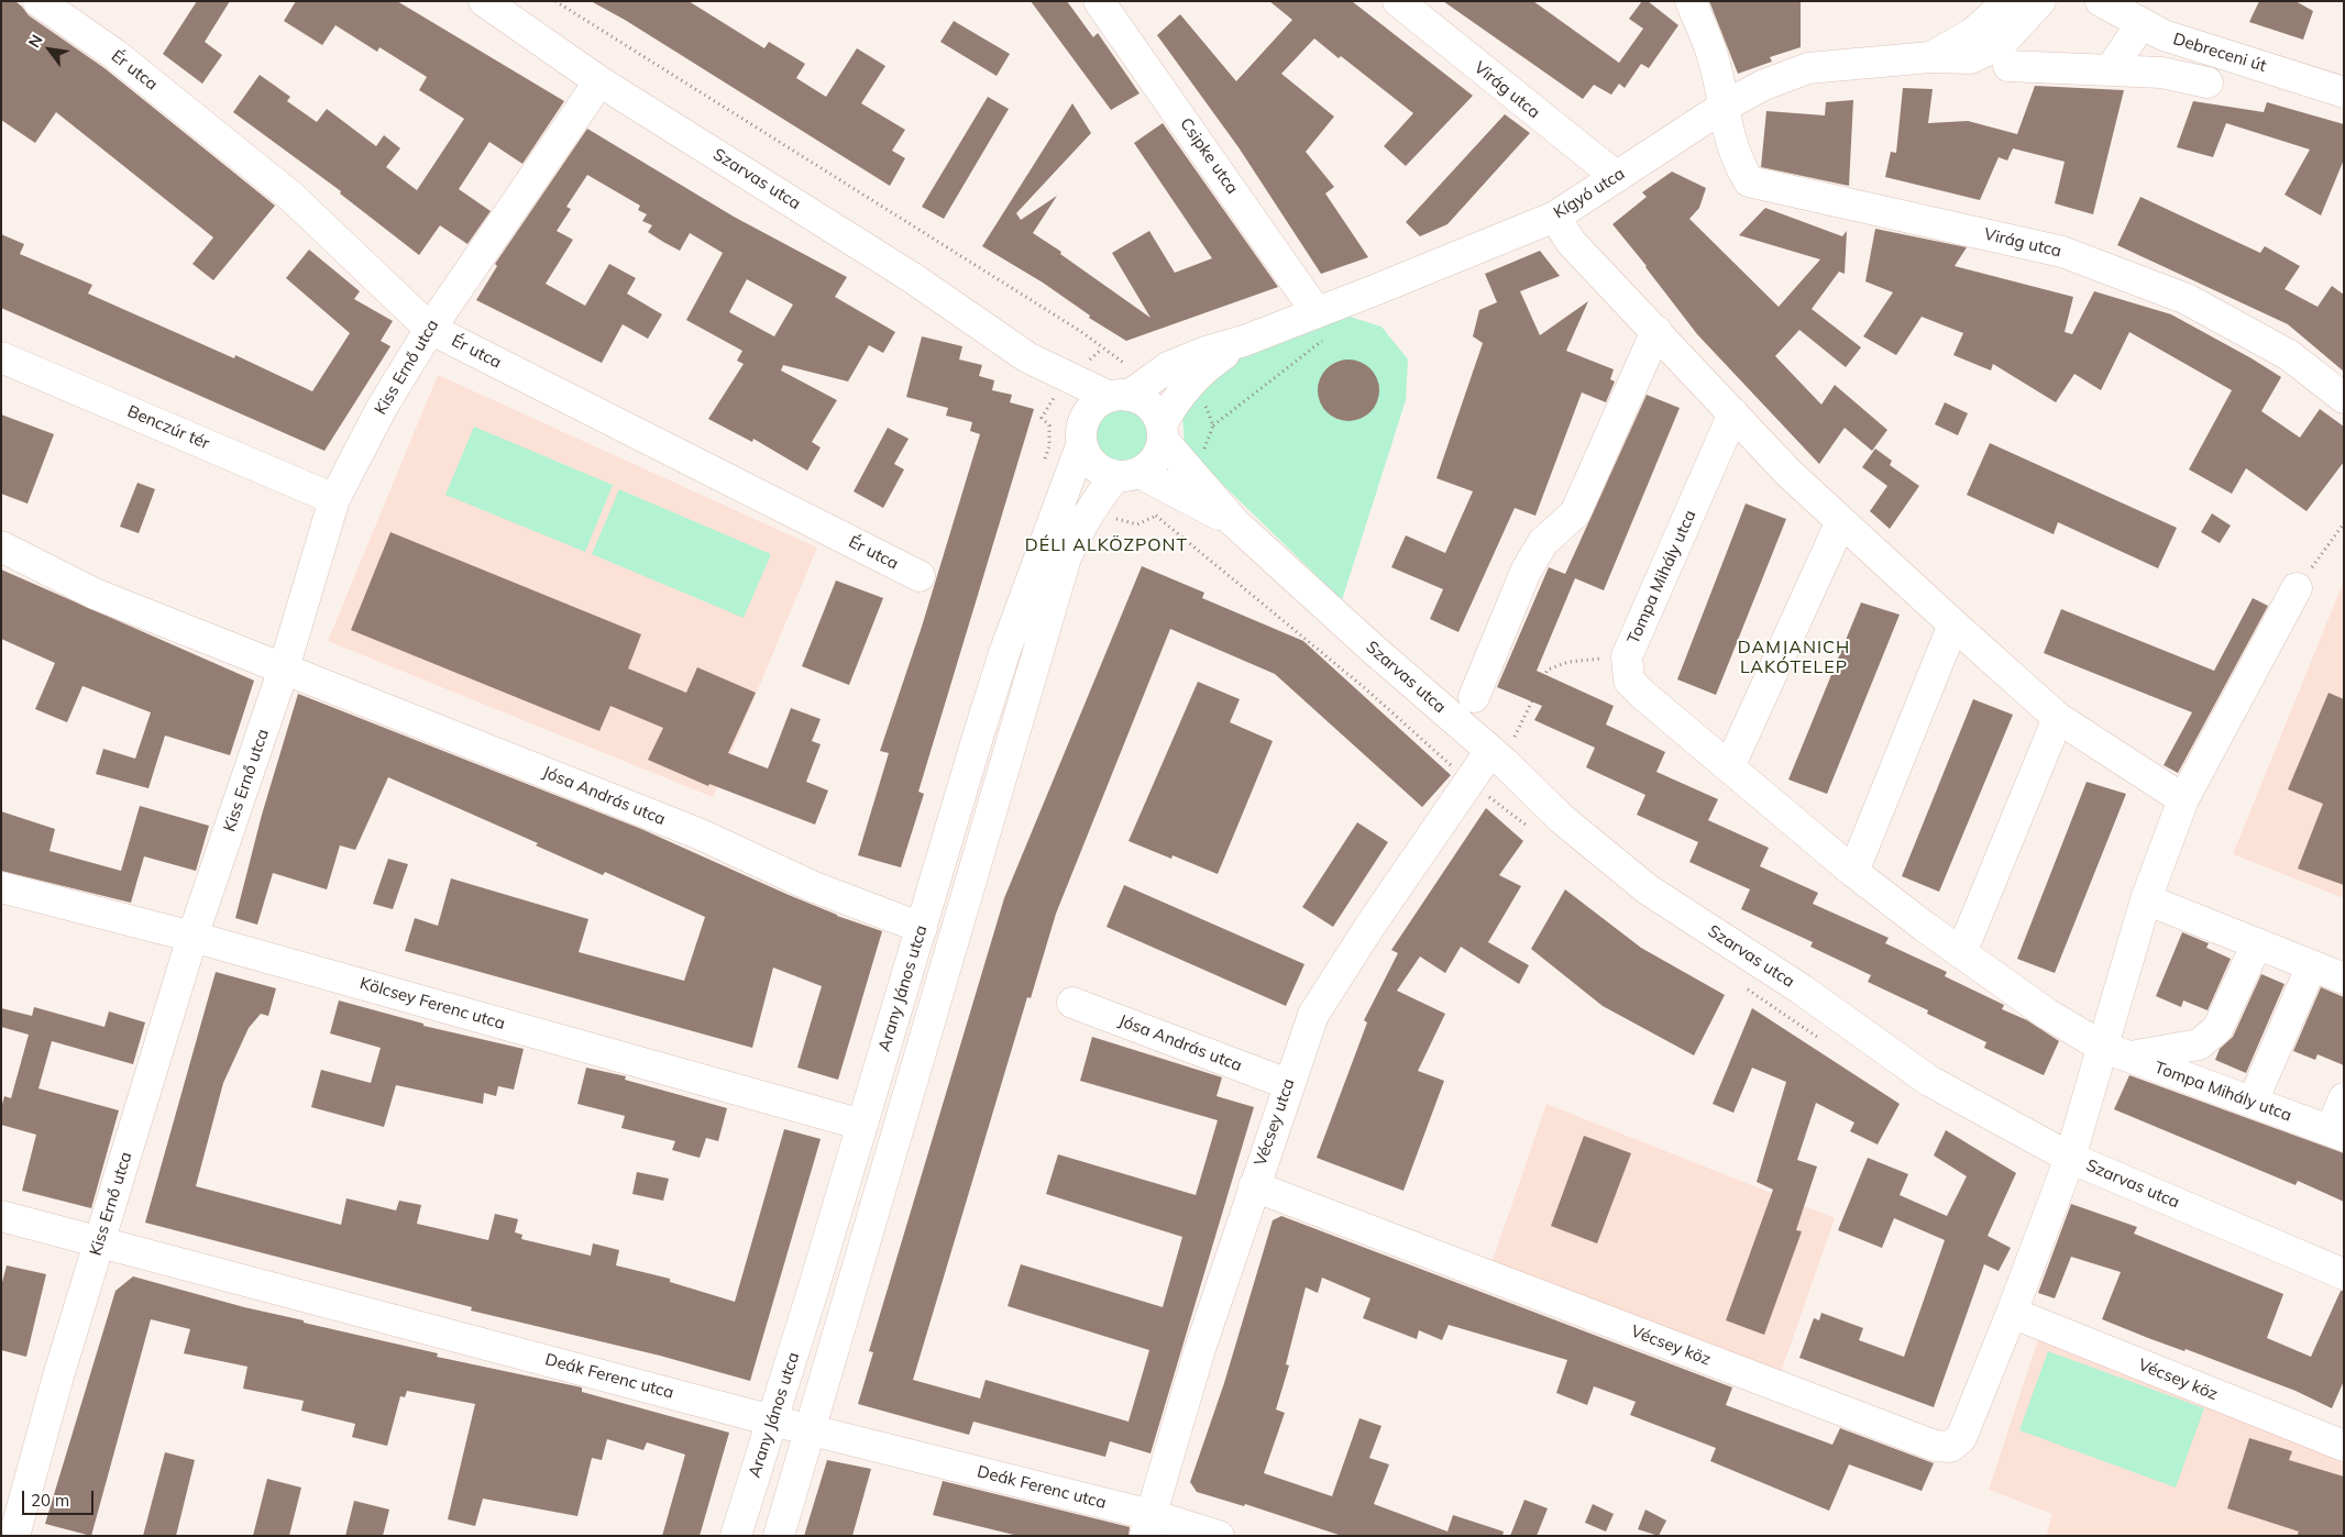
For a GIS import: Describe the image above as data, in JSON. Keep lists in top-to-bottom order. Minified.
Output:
{"streets":{"street":["Debreceni út","Ér utca","Virág utca","Csipke utca","Szarvas utca","Kígyó utca","Kiss Ernő utca","Benczúr tér","Tompa Mihály utca","Jósa András utca","Arany János utca","Kölcsey Ferenc utca","Vécsey utca","Vécsey köz","Deák Ferenc utca"]},"crossings":[["Ér utca","Kiss Ernő utca"],["Virág utca","Kígyó utca"],["Csipke utca","Kígyó utca"],["Szarvas utca","Kígyó utca"],["Szarvas utca","Kiss Ernő utca"],["Szarvas utca","Arany János utca"],["Szarvas utca","Vécsey utca"],["Szarvas utca","Vécsey köz"],["Kígyó utca","Arany János utca"],["Kiss Ernő utca","Benczúr tér"],["Kiss Ernő utca","Jósa András utca"],["Kiss Ernő utca","Kölcsey Ferenc utca"],["Kiss Ernő utca","Deák Ferenc utca"],["Jósa András utca","Arany János utca"],["Jósa András utca","Vécsey utca"],["Arany János utca","Kölcsey Ferenc utca"],["Arany János utca","Deák Ferenc utca"],["Vécsey utca","Vécsey köz"],["Vécsey utca","Deák Ferenc utca"]],"districts":["DÉLI ALKÖZPONT","DAMJANICH LAKÓTELEP"],"scale_bar":"20 m","north":"top left"}
